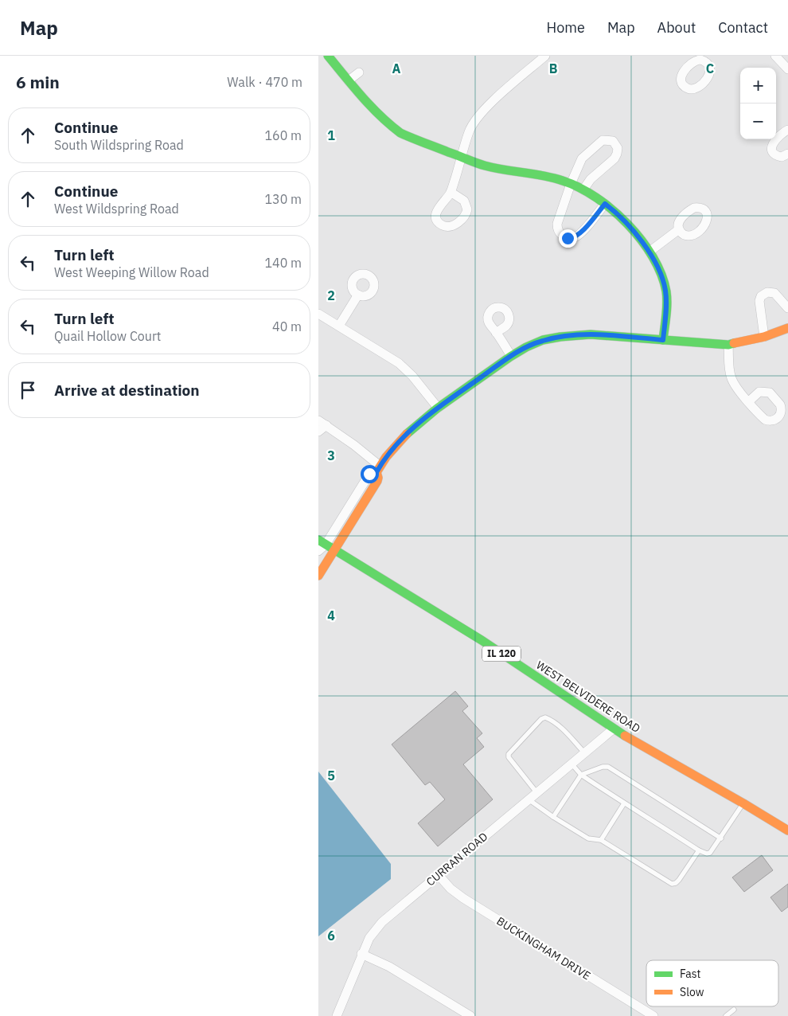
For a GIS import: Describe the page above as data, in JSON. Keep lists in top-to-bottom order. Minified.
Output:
{"streets":{"street":["IL 120","WEST BELVIDERE ROAD","CURRAN ROAD","BUCKINGHAM DRIVE"]},"crossings":[["WEST BELVIDERE ROAD","CURRAN ROAD"],["CURRAN ROAD","BUCKINGHAM DRIVE"]],"legend":["Fast","Slow"],"page":{"header":"Map","nav":["Home","Map","About","Contact"],"heading":["6 min","Walk · 470 m"],"map_buttons":["+","−"],"list":[["Continue","South Wildspring Road","160 m"],["Continue","West Wildspring Road","130 m"],["Turn left","West Weeping Willow Road","140 m"],["Turn left","Quail Hollow Court","40 m"],"Arrive at destination"]},"grid":{"columns":["A","B","C"],"rows":["1","2","3","4","5","6"]}}
